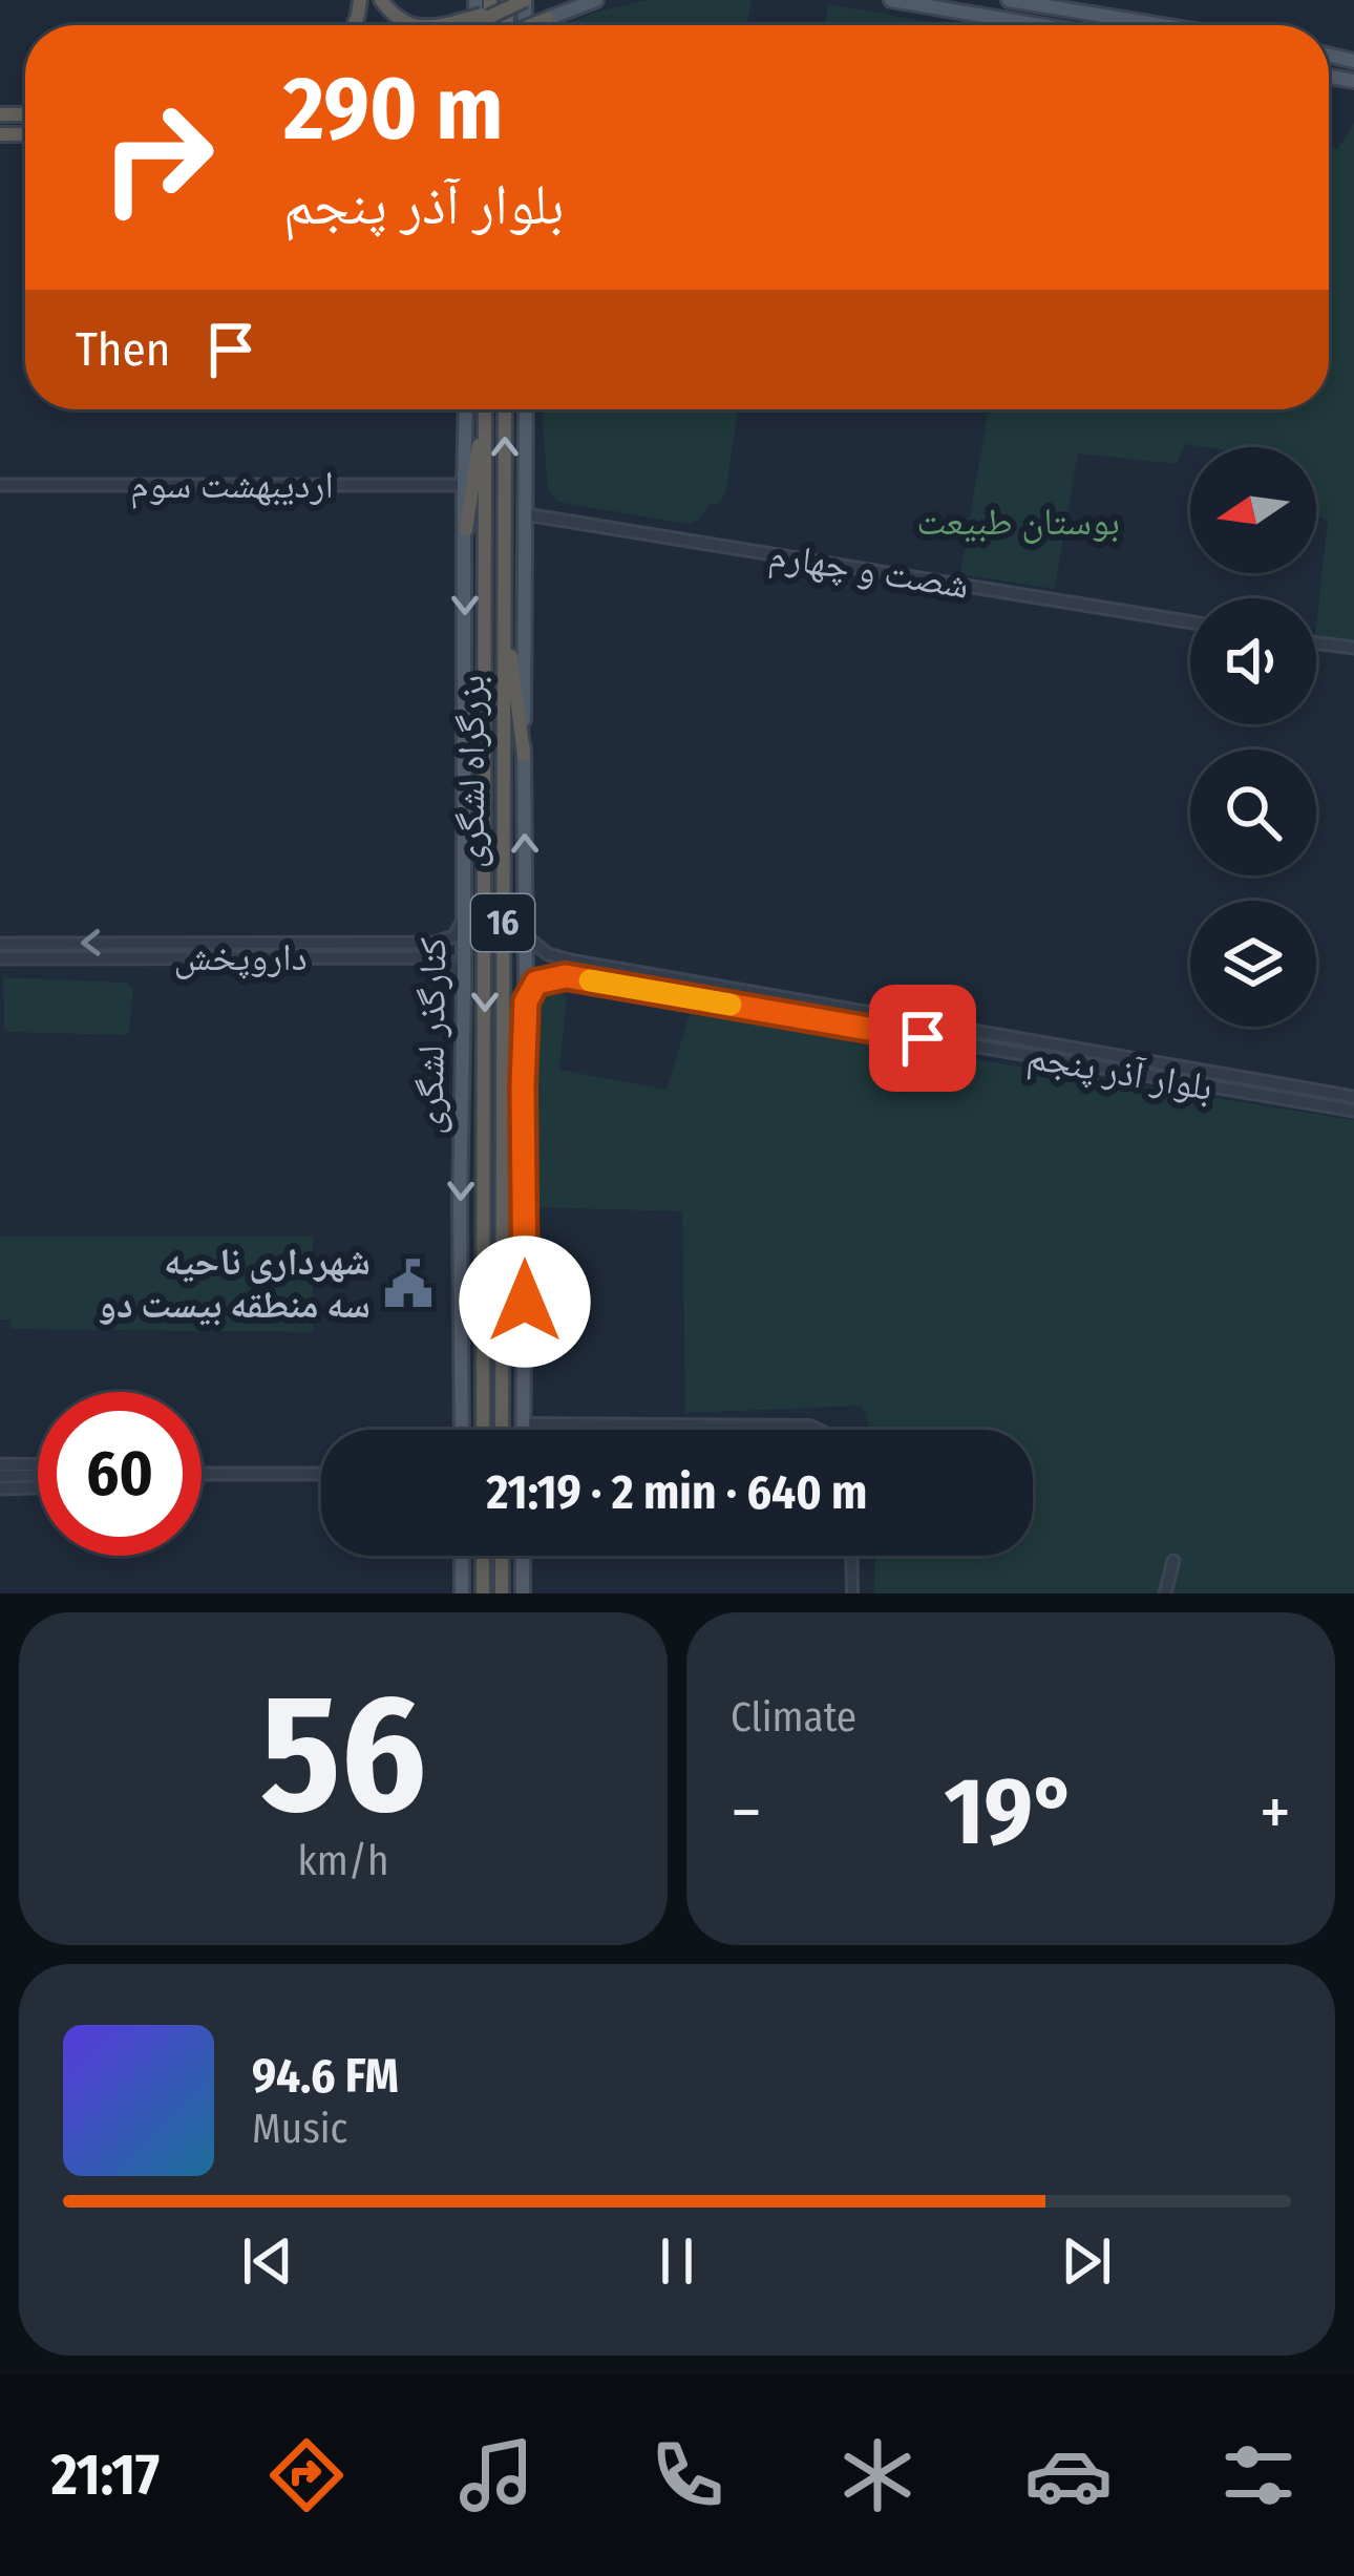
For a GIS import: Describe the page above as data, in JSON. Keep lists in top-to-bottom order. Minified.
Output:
{"streets":{"highway":["بزرگراه لشگری","16"],"main road":["کنارگذر لشگری"],"street":["اردیبهشت سوم","شصت و چهارم","داروپخش","بلوار آذر پنجم"]},"crossings":[["اردیبهشت سوم","کنارگذر لشگری"]],"parks":["بوستان طبیعت"],"places":{"public building":["شهرداری ناحیه سه منطقه بیست دو"]},"north":"left","page":{"turn":["290 m","بلوار آذر پنجم"],"then":"Then","limit":"60","trip":"21:19 · 2 min · 640 m","tile":[["56","km/h"],"Climate"],"heat":["−","19°","+"],"song":["94.6 FM","Music"],"tabs":"21:17"}}
